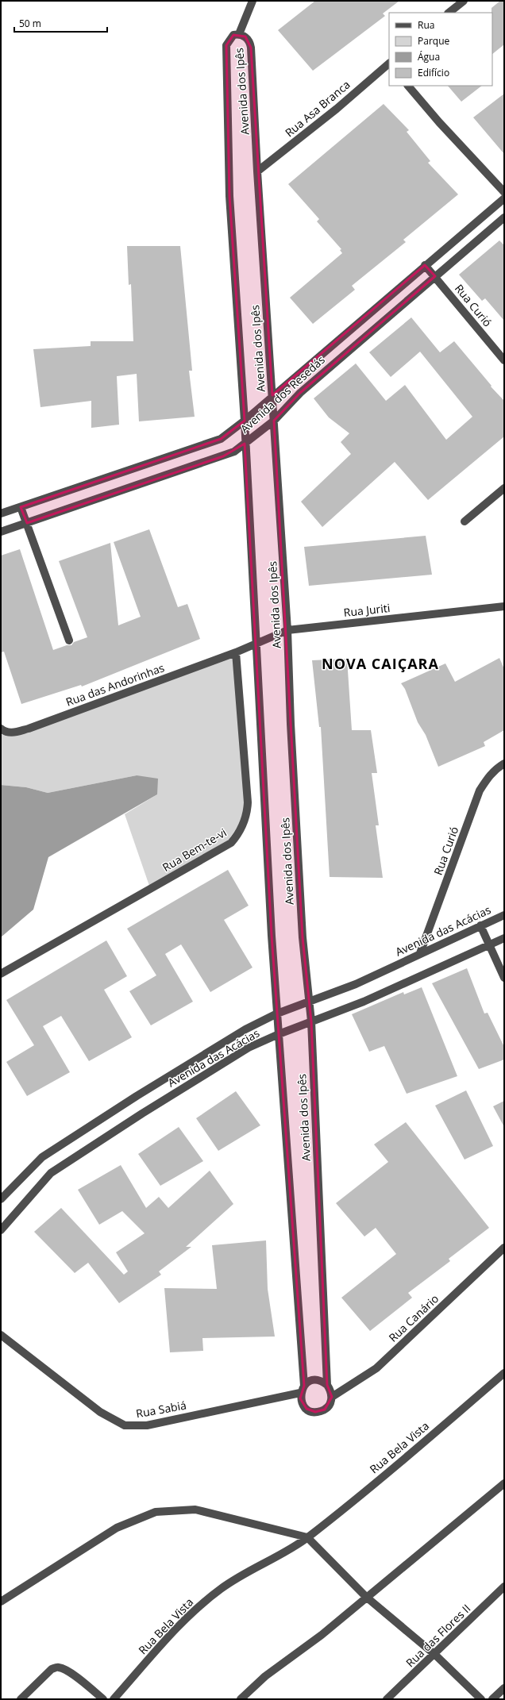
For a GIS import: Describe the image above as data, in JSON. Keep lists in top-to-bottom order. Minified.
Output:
{"streets":{"street":["Avenida dos Ipês","Rua Asa Branca","Rua Curió","Avenida dos Resedás","Rua Juriti","Rua das Andorinhas","Rua Bem-te-vi","Avenida das Acácias","Rua Canário","Rua Sabiá","Rua Bela Vista","Rua das Flores II"]},"crossings":[["Avenida dos Ipês","Rua Asa Branca"],["Avenida dos Ipês","Avenida dos Resedás"],["Avenida dos Ipês","Rua Juriti"],["Avenida dos Ipês","Avenida das Acácias"],["Avenida dos Ipês","Rua Canário"],["Avenida dos Ipês","Rua Sabiá"],["Rua Curió","Avenida dos Resedás"],["Rua Curió","Avenida das Acácias"],["Rua Juriti","Rua das Andorinhas"],["Rua Juriti","Rua Bem-te-vi"],["Rua das Andorinhas","Rua Bem-te-vi"],["Rua Canário","Rua Sabiá"]],"districts":["NOVA CAIÇARA"],"legend":["Rua","Parque","Água","Edifício"],"scale_bar":"50 m"}
